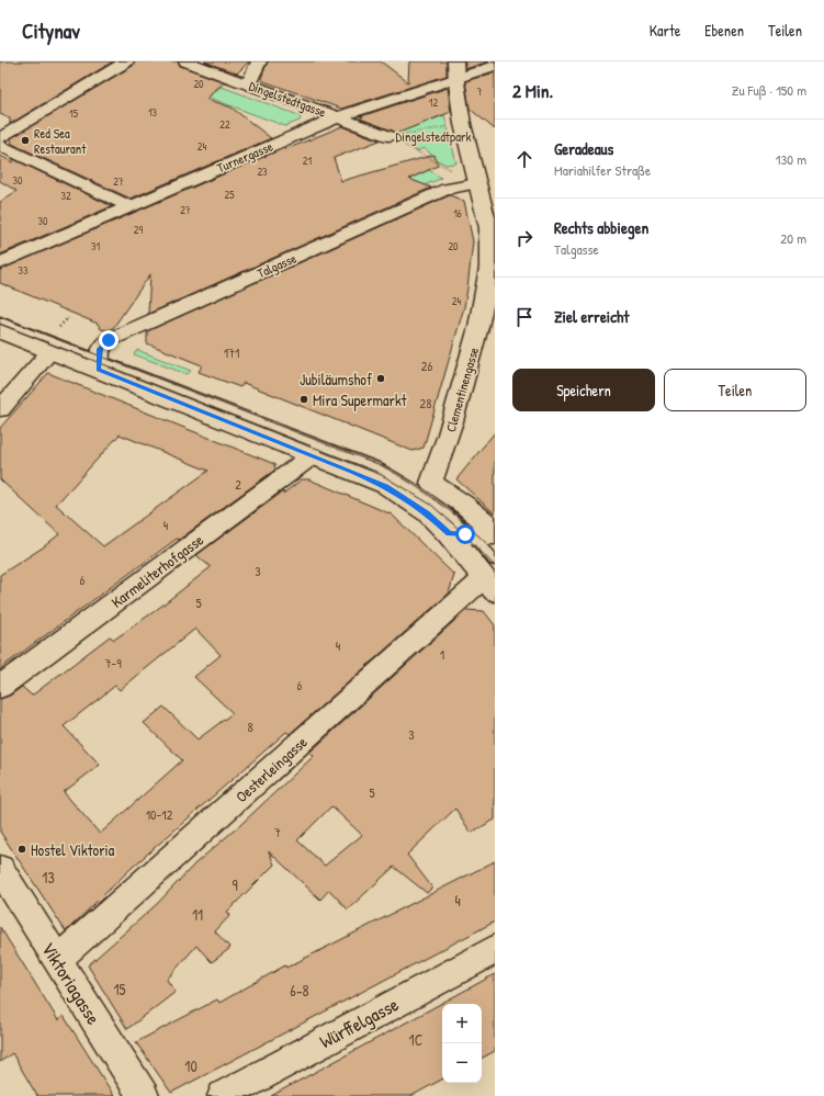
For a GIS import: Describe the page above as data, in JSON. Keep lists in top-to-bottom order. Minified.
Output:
{"streets":{"street":["Dingelstedtgasse","Turnergasse","Talgasse","Clementinengasse","Karmeliterhofgasse","Oesterleingasse","Viktoriagasse","Würffelgasse"]},"crossings":[["Dingelstedtgasse","Turnergasse"],["Turnergasse","Clementinengasse"],["Talgasse","Clementinengasse"],["Oesterleingasse","Viktoriagasse"]],"parks":["Dingelstedtpark"],"places":["Red Sea Restaurant","Jubiläumshof","Mira Supermarkt","Hostel Viktoria"],"house_numbers":["20","7","12","13","15","22","24","21","23","30","27","25","32","27","16","30","29","31","20","33","24","171","26","28","2","4","3","6","5","4","1","7-9","6","8","3","5","10-12","7","13","9","4","11","15","6-8","1C","10"],"page":{"header":"Citynav","nav":["Karte","Ebenen","Teilen"],"heading":["2 Min.","Zu Fuß · 150 m"],"list":[["Geradeaus","Mariahilfer Straße","130 m"],["Rechts abbiegen","Talgasse","20 m"],"Ziel erreicht"],"buttons":["Speichern","Teilen"],"map_buttons":["+","−"]}}
